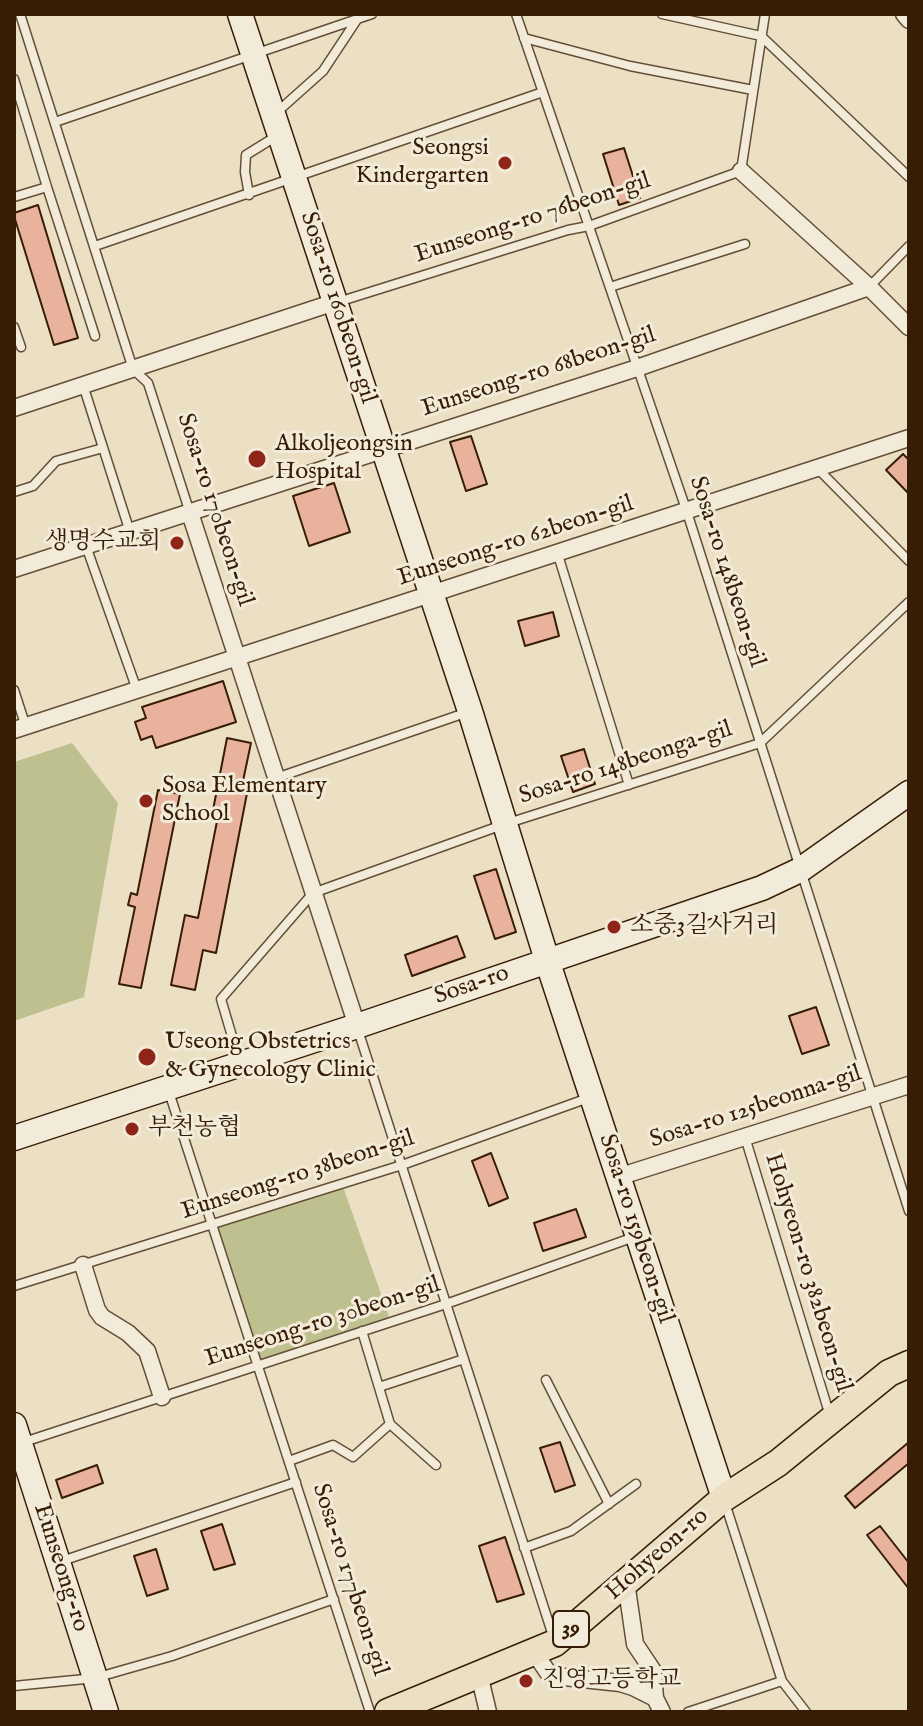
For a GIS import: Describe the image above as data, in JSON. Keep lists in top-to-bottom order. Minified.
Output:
{"streets":{"main road":["Hohyeon-ro","39"],"street":["Sosa-ro 160beon-gil","Eunseong-ro 68beon-gil","Sosa-ro 170beon-gil","Eunseong-ro 62beon-gil","Sosa-ro","Sosa-ro 125beonna-gil","Sosa-ro 159beon-gil","Eunseong-ro"],"lane":["Eunseong-ro 76beon-gil","Sosa-ro 148beon-gil","Sosa-ro 148beonga-gil","Eunseong-ro 38beon-gil","Hohyeon-ro 382beon-gil","Eunseong-ro 30beon-gil","Sosa-ro 177beon-gil"]},"crossings":[["Eunseong-ro 76beon-gil","Sosa-ro 160beon-gil"],["Eunseong-ro 76beon-gil","Sosa-ro 148beon-gil"],["Sosa-ro 160beon-gil","Eunseong-ro 68beon-gil"],["Sosa-ro 160beon-gil","Sosa-ro 170beon-gil"],["Sosa-ro 160beon-gil","Eunseong-ro 62beon-gil"],["Sosa-ro 160beon-gil","Sosa-ro 148beonga-gil"],["Sosa-ro 160beon-gil","Sosa-ro"],["Sosa-ro 160beon-gil","Sosa-ro 159beon-gil"],["Eunseong-ro 68beon-gil","Sosa-ro 170beon-gil"],["Eunseong-ro 68beon-gil","Sosa-ro 148beon-gil"],["Sosa-ro 170beon-gil","Eunseong-ro 62beon-gil"],["Sosa-ro 170beon-gil","Sosa-ro 148beonga-gil"],["Sosa-ro 170beon-gil","Sosa-ro"],["Eunseong-ro 62beon-gil","Sosa-ro 148beon-gil"],["Sosa-ro 148beon-gil","Sosa-ro 148beonga-gil"],["Sosa-ro 148beon-gil","Sosa-ro"],["Sosa-ro 148beon-gil","Sosa-ro 125beonna-gil"],["Sosa-ro","Sosa-ro 159beon-gil"],["Sosa-ro","Sosa-ro 177beon-gil"],["Sosa-ro 125beonna-gil","Sosa-ro 159beon-gil"],["Sosa-ro 125beonna-gil","Hohyeon-ro 382beon-gil"],["Eunseong-ro 38beon-gil","Sosa-ro 159beon-gil"],["Eunseong-ro 38beon-gil","Sosa-ro 177beon-gil"],["Sosa-ro 159beon-gil","Eunseong-ro 30beon-gil"],["Sosa-ro 159beon-gil","Hohyeon-ro"],["Hohyeon-ro 382beon-gil","Hohyeon-ro"],["Eunseong-ro 30beon-gil","Eunseong-ro"],["Eunseong-ro 30beon-gil","Sosa-ro 177beon-gil"]],"places":["Seongsi Kindergarten","Alkoljeongsin Hospital","생명수교회","Sosa Elementary School","소중3길사거리","Useong Obstetrics & Gynecology Clinic","부천농협","진영고등학교"]}
